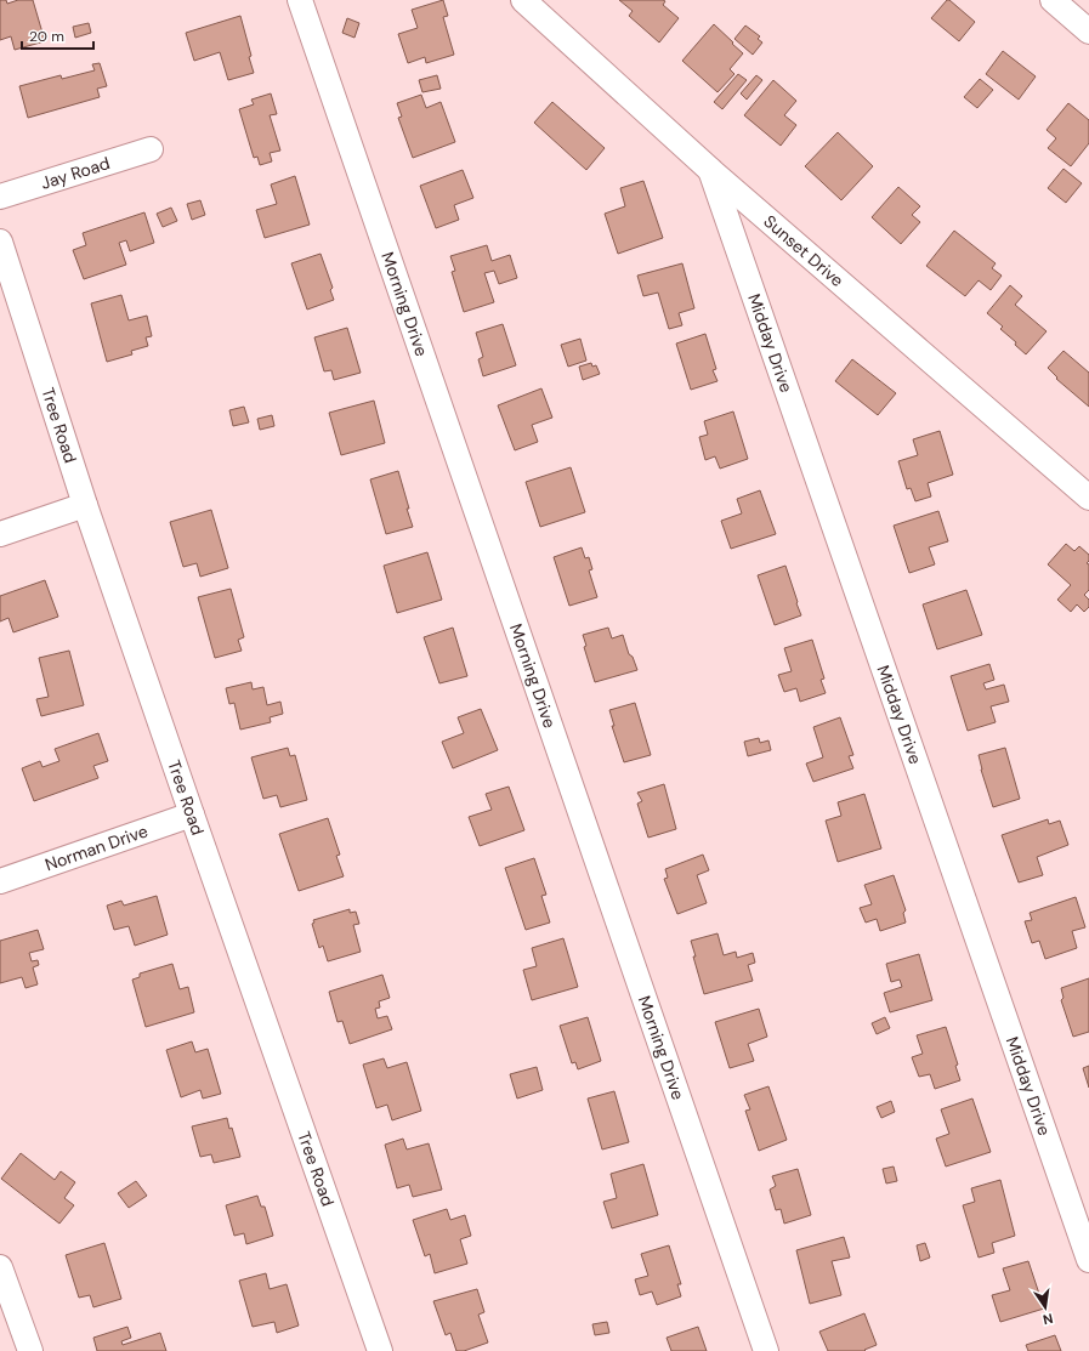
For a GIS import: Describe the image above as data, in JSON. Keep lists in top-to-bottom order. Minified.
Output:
{"streets":{"street":["Jay Road","Sunset Drive","Morning Drive","Midday Drive","Tree Road","Norman Drive"]},"crossings":[["Sunset Drive","Midday Drive"],["Tree Road","Norman Drive"]],"scale_bar":"20 m","north":"bottom"}
